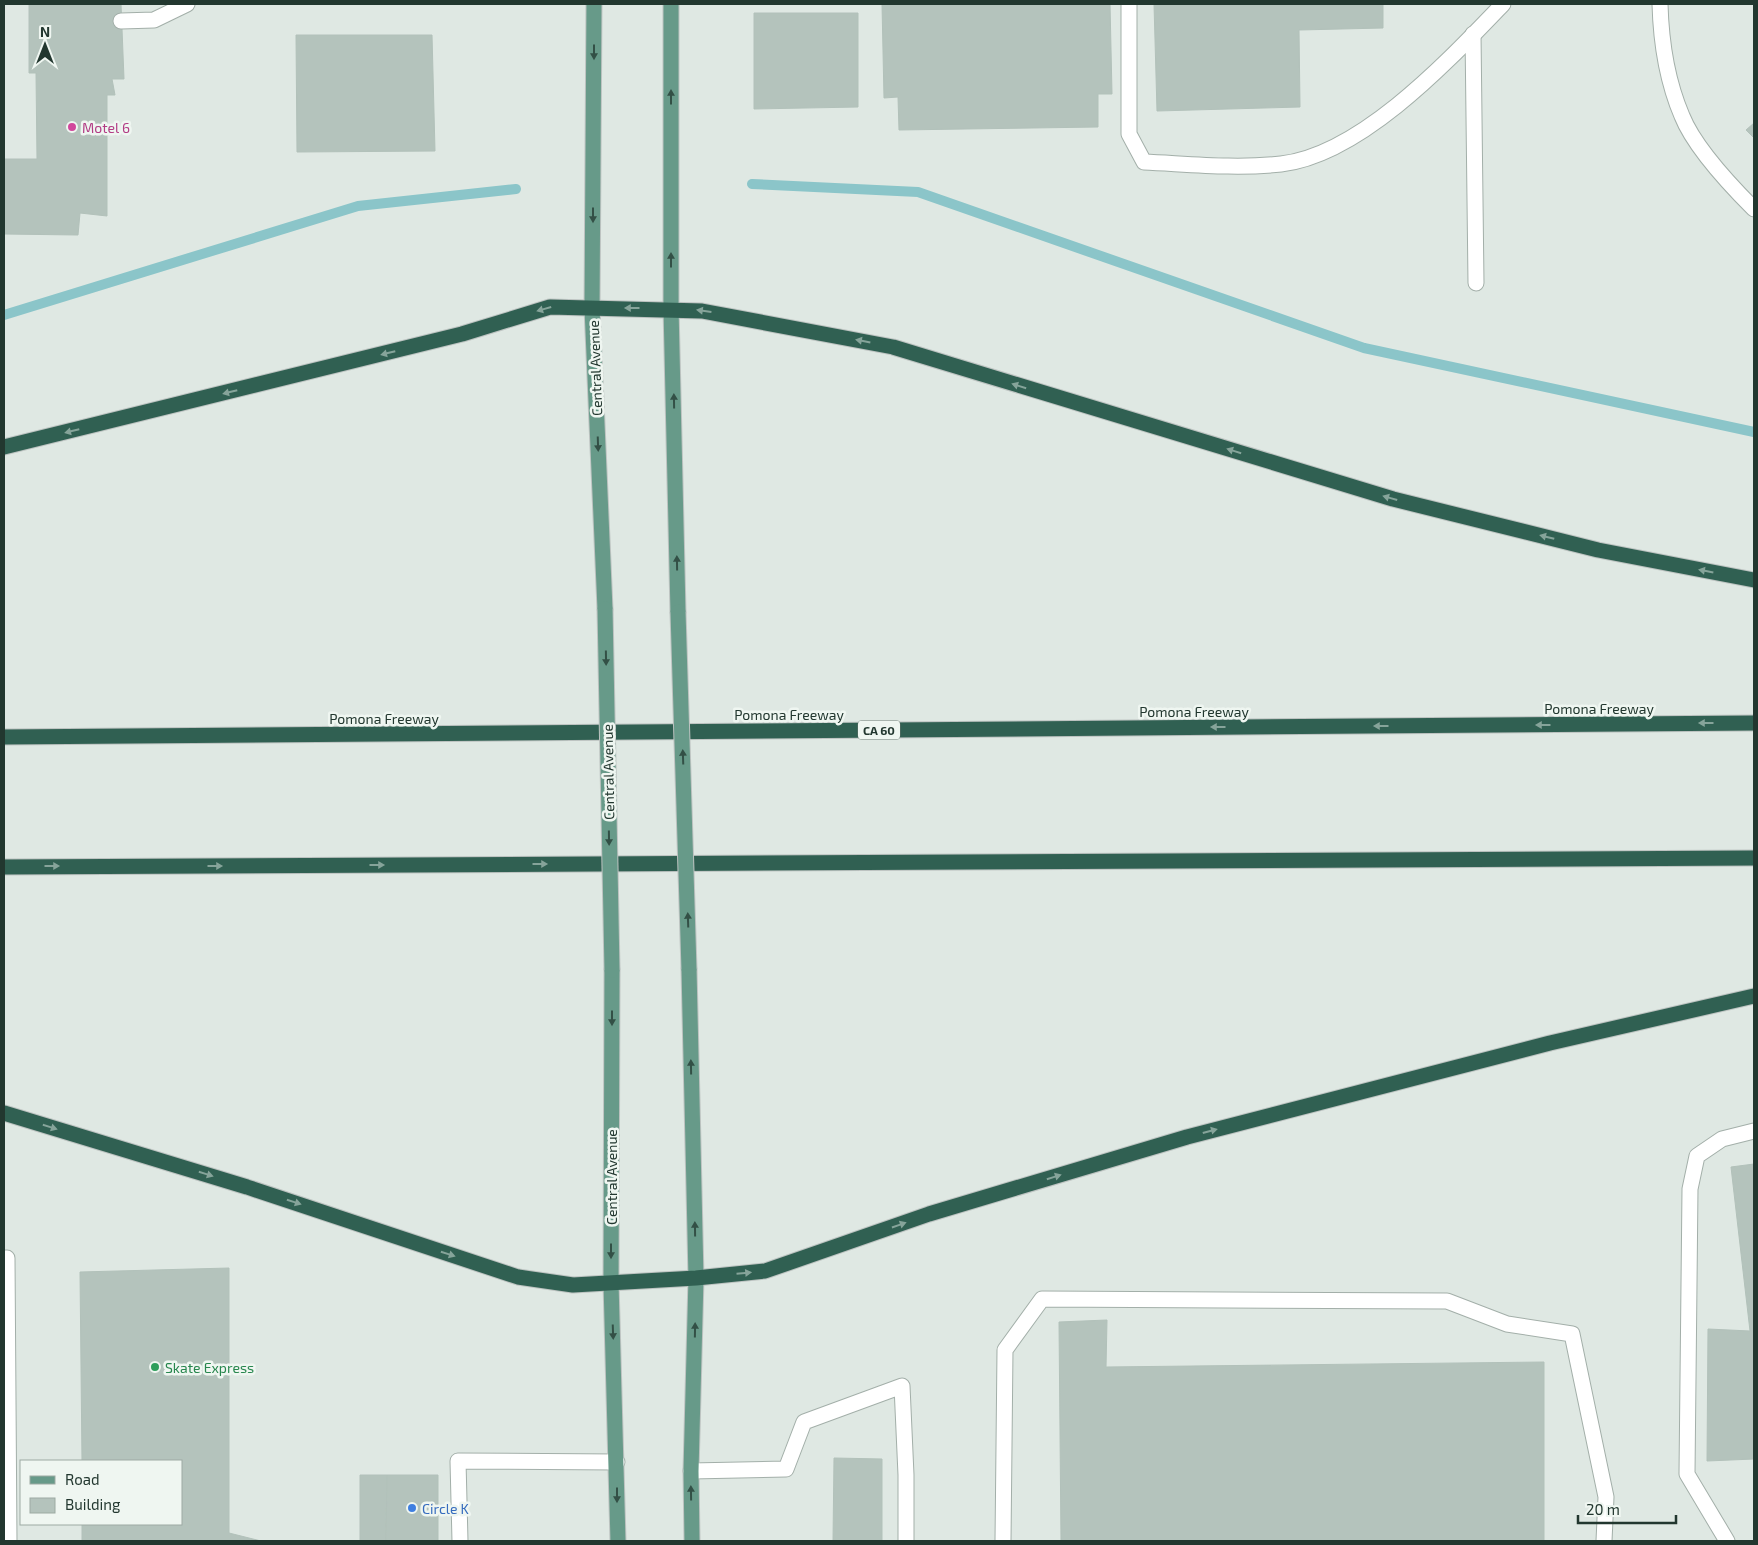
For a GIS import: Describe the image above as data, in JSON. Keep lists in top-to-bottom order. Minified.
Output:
{"streets":{"highway":["Pomona Freeway","CA 60"],"main road":["Central Avenue"]},"places":["Motel 6","Skate Express","Circle K"],"legend":["Road","Building"],"scale_bar":"20 m","north":"top"}
